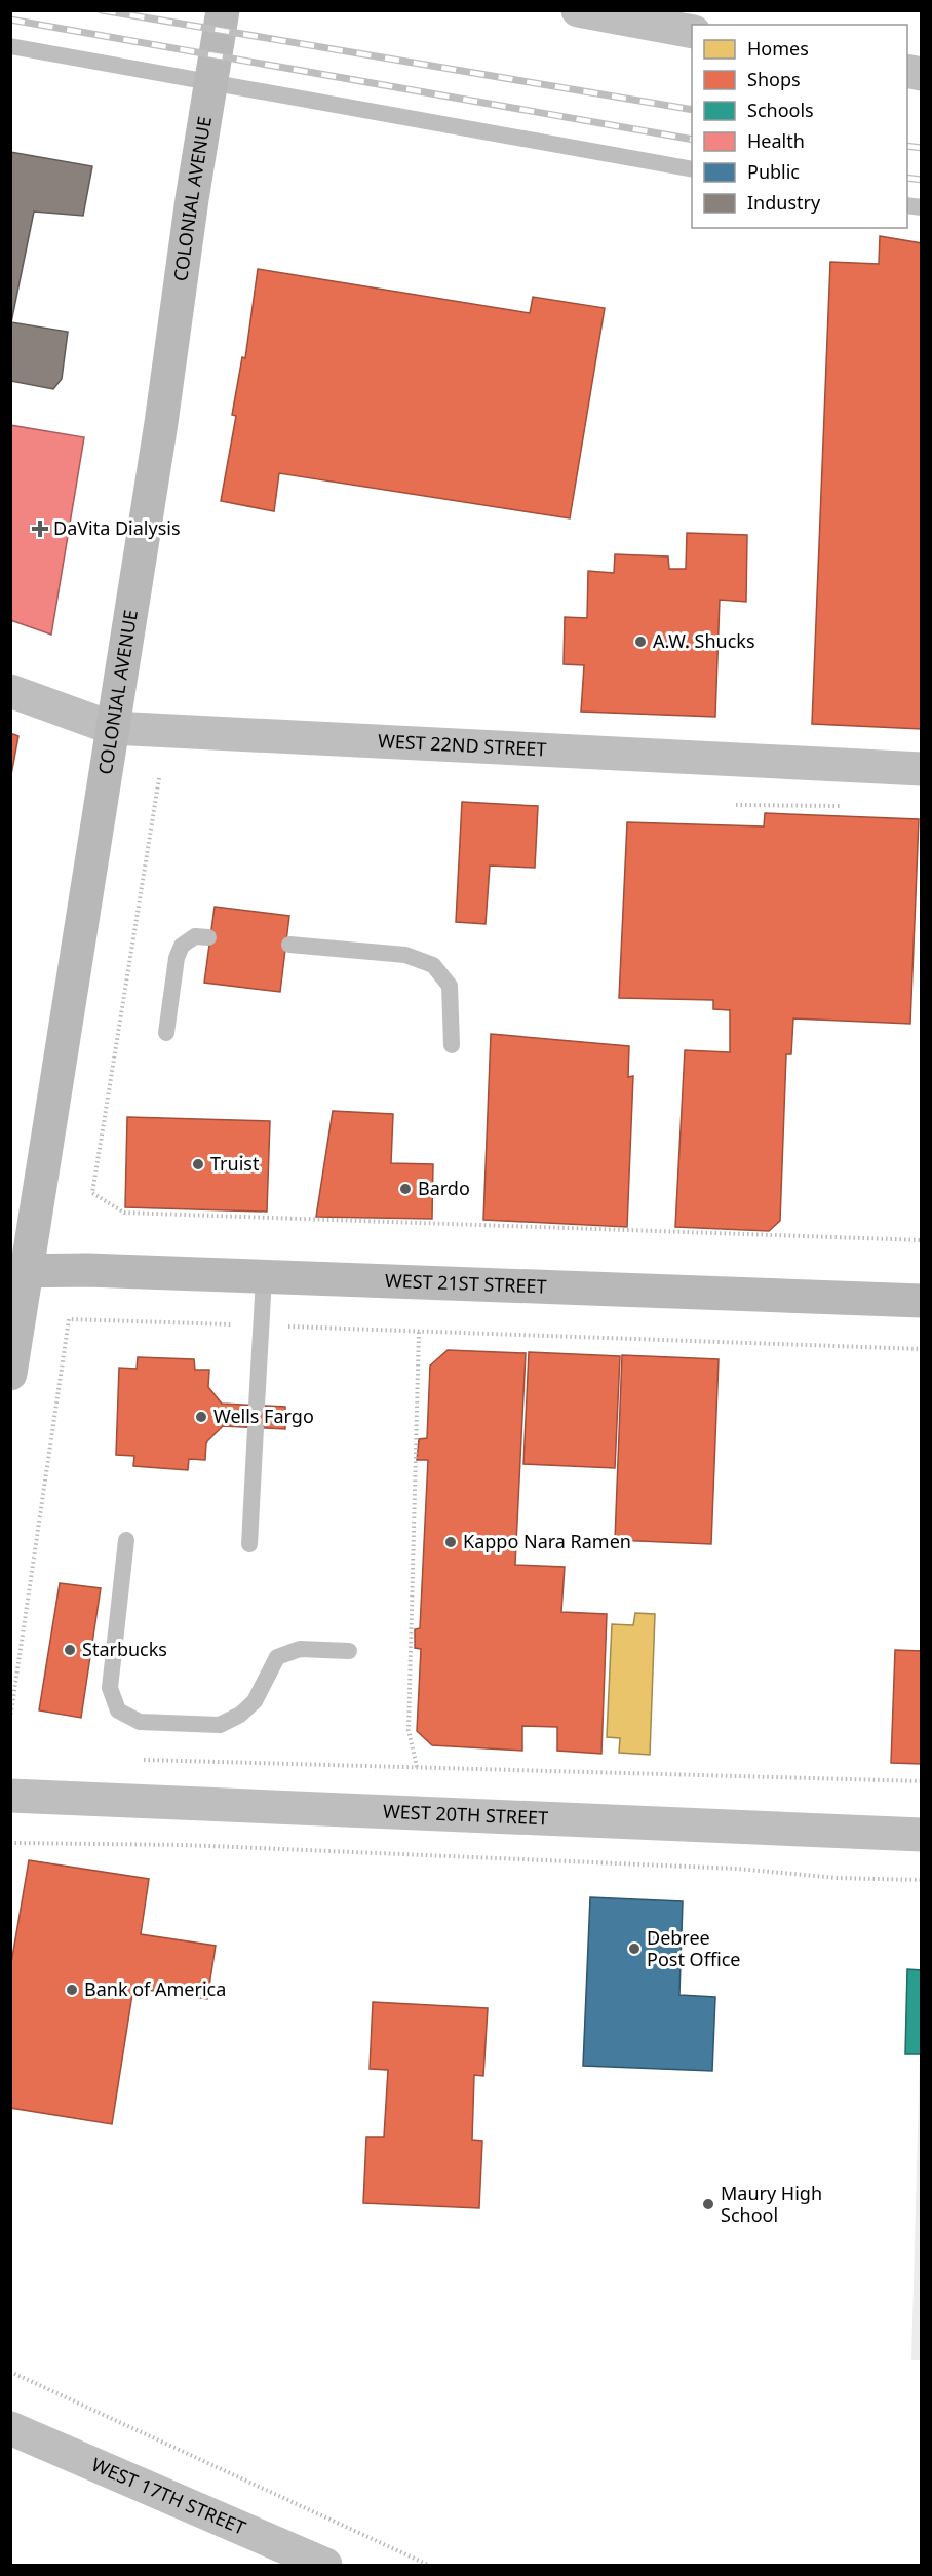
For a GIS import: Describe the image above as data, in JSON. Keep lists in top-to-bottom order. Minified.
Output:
{"streets":{"street":["COLONIAL AVENUE","WEST 22ND STREET","WEST 21ST STREET","WEST 20TH STREET","WEST 17TH STREET"]},"crossings":[["COLONIAL AVENUE","WEST 22ND STREET"],["COLONIAL AVENUE","WEST 21ST STREET"]],"places":{"health":["DaVita Dialysis"],"other":["A.W. Shucks","Truist","Bardo","Wells Fargo","Kappo Nara Ramen","Starbucks","Debree Post Office","Bank of America","Maury High School"]},"legend":["Homes","Shops","Schools","Health","Public","Industry"]}
